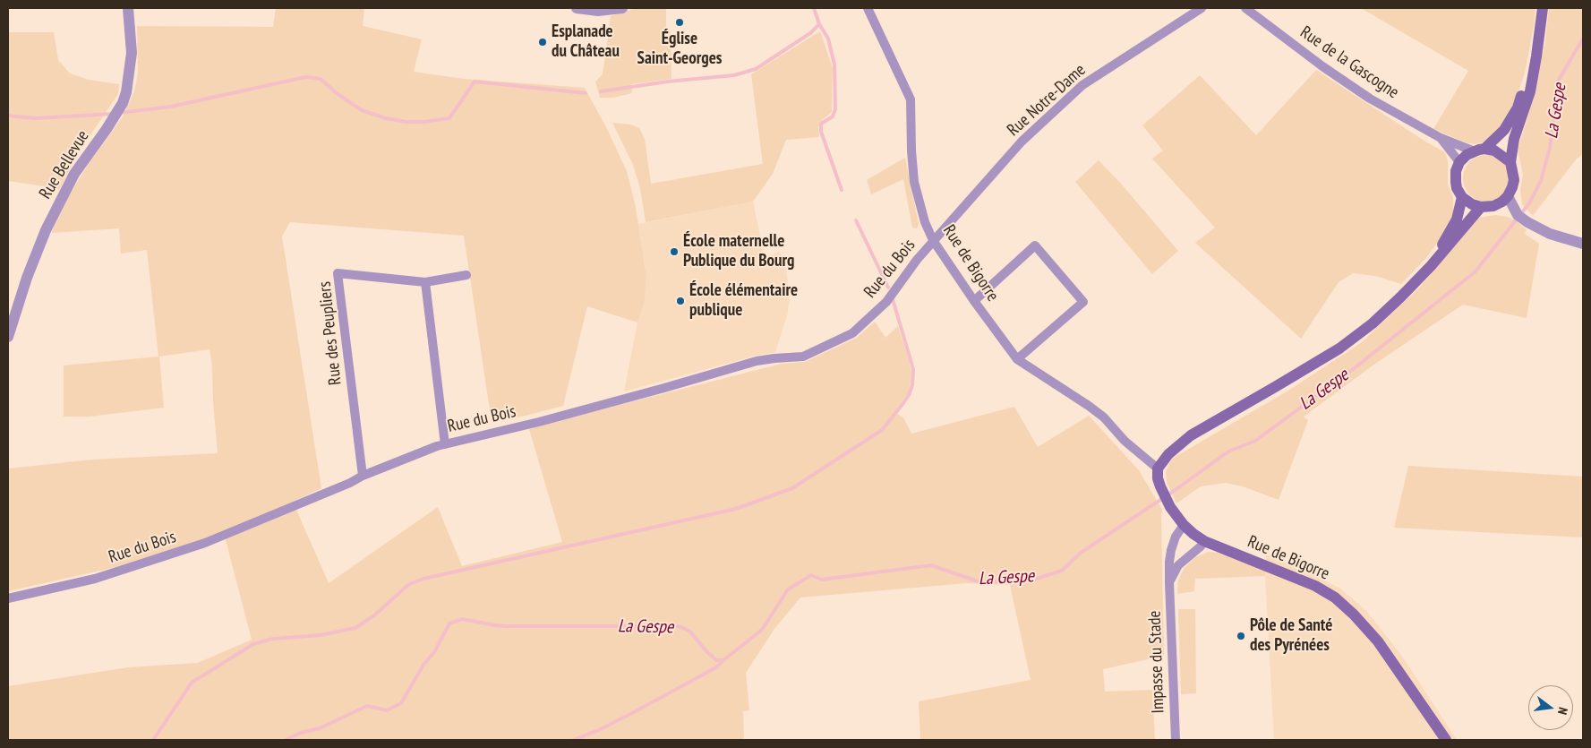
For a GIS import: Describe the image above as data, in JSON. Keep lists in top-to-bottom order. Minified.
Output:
{"streets":{"main road":["Rue de Bigorre"],"street":["Rue de la Gascogne","Rue Notre-Dame","Rue Bellevue","Rue du Bois","Rue des Peupliers","Impasse du Stade"]},"crossings":[["Rue Notre-Dame","Rue de Bigorre"],["Rue Notre-Dame","Rue du Bois"],["Rue de Bigorre","Rue du Bois"],["Rue de Bigorre","Impasse du Stade"],["Rue du Bois","Rue des Peupliers"]],"water":["La Gespe"],"places":["Église Saint-Georges","Esplanade du Château","École maternelle Publique du Bourg","École élémentaire publique","Pôle de Santé des Pyrénées"],"north":"right"}
